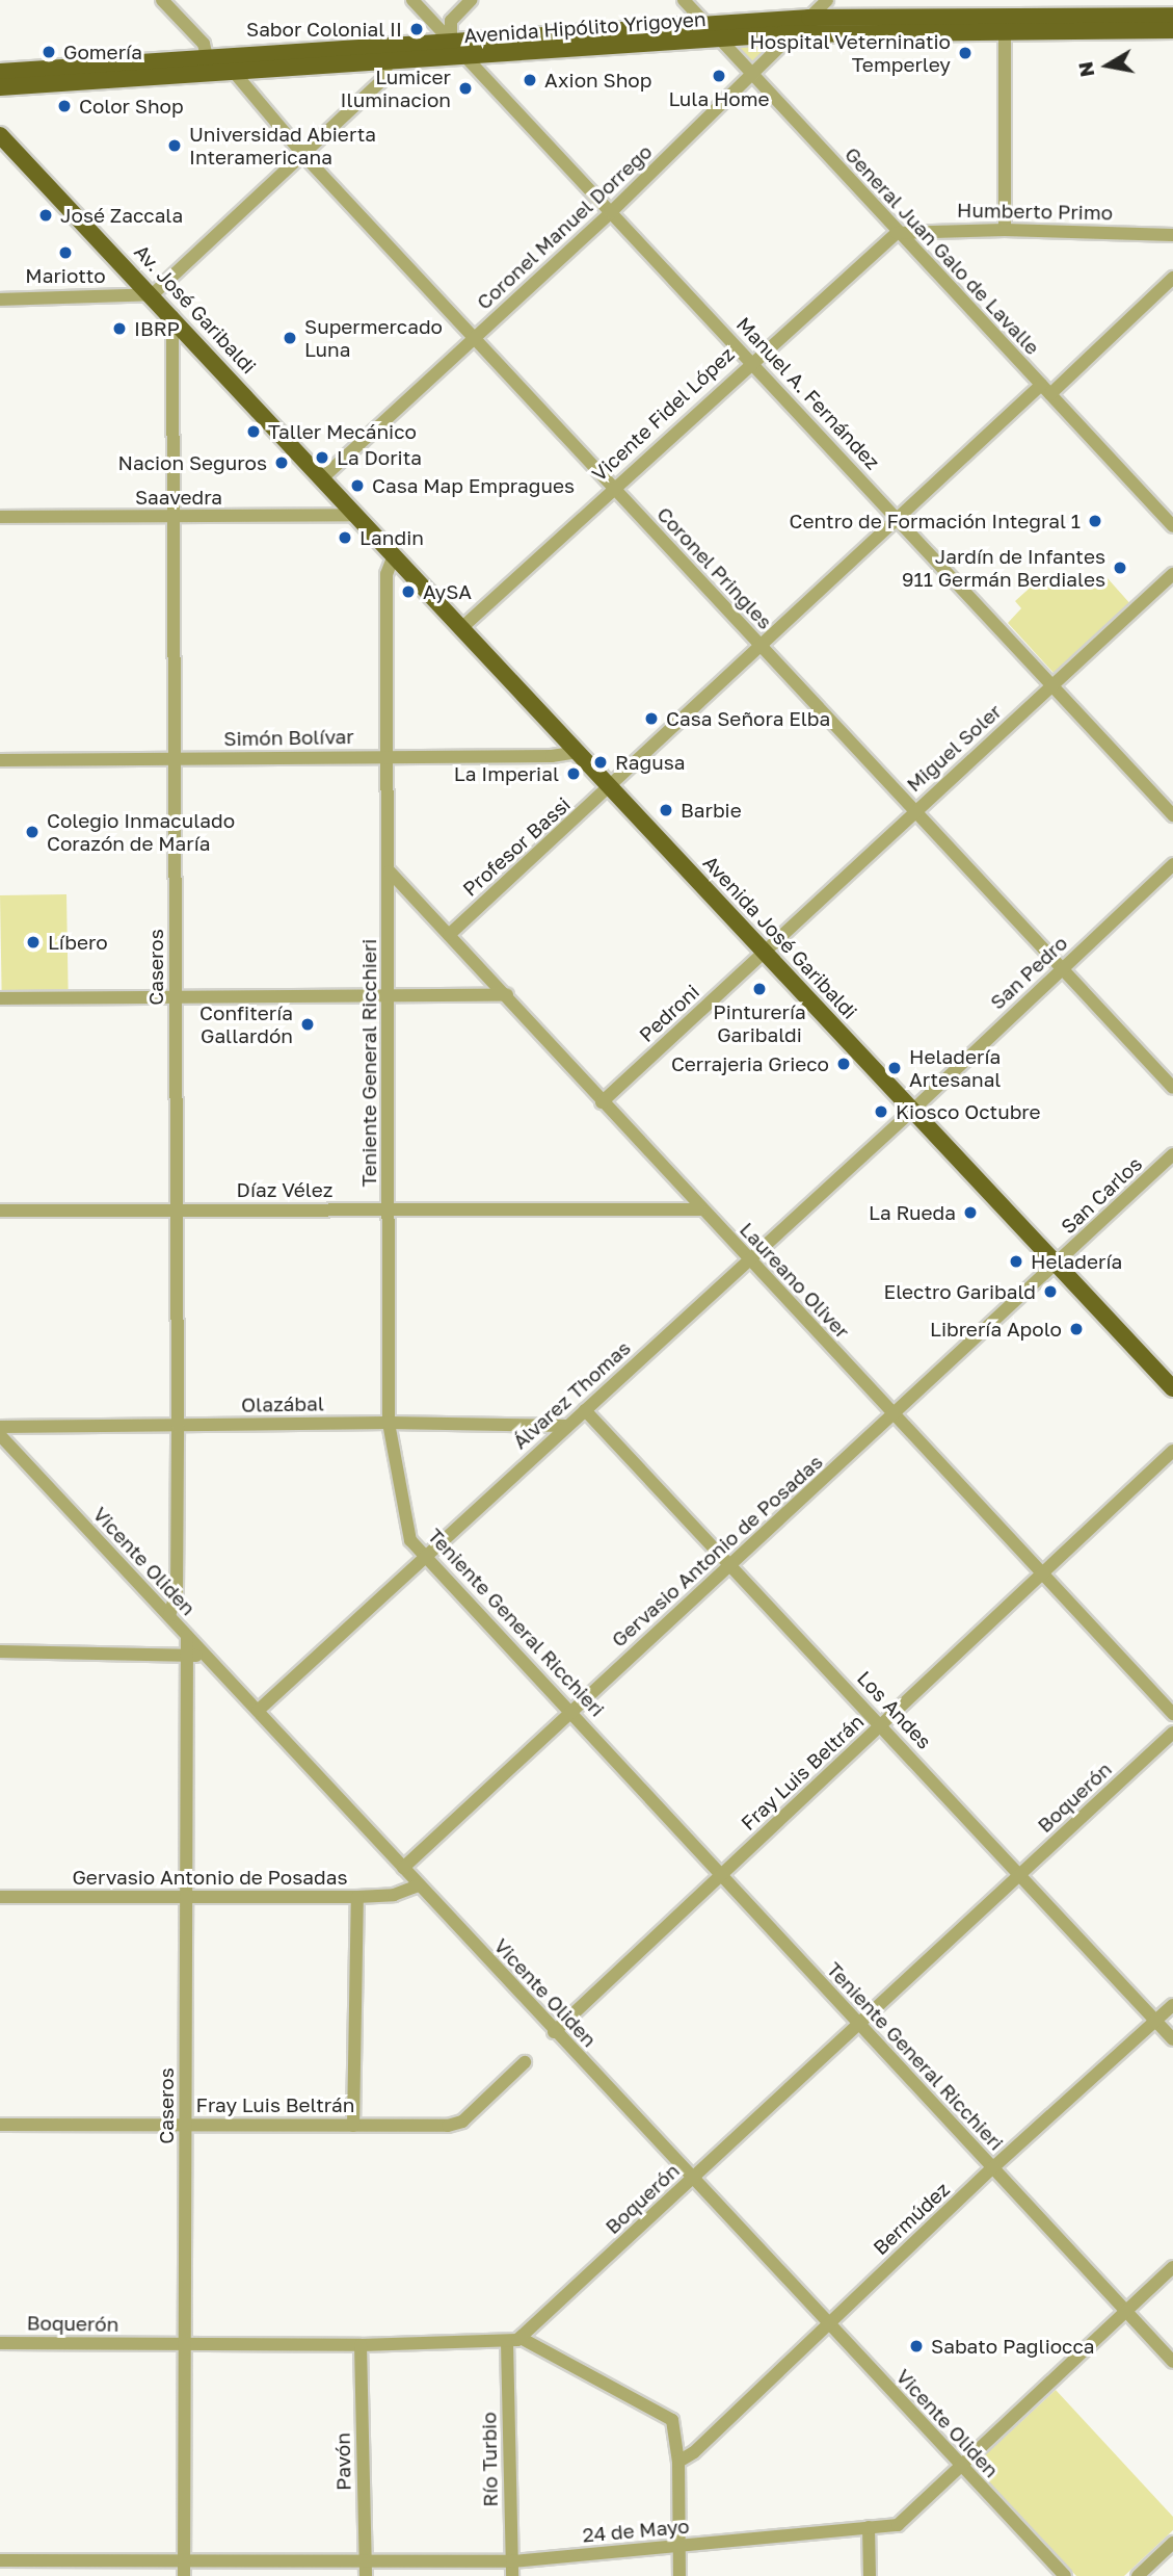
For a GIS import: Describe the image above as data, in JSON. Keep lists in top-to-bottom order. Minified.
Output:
{"streets":{"main road":["Avenida Hipólito Yrigoyen","Av. José Garibaldi","Avenida José Garibaldi"],"street":["Humberto Primo","Coronel Manuel Dorrego","General Juan Galo de Lavalle","Manuel A. Fernández","Vicente Fidel López","Saavedra","Coronel Pringles","Simón Bolívar","Miguel Soler","Profesor Bassi","Caseros","San Pedro","Pedroni","Teniente General Ricchieri","Díaz Vélez","San Carlos","Laureano Oliver","Álvarez Thomas","Olazábal","Gervasio Antonio de Posadas","Vicente Oliden","Los Andes","Fray Luis Beltrán","Boquerón","Bermúdez","Río Turbio","Pavón","24 de Mayo"]},"crossings":[["Avenida Hipólito Yrigoyen","Coronel Manuel Dorrego"],["Avenida Hipólito Yrigoyen","General Juan Galo de Lavalle"],["Avenida Hipólito Yrigoyen","Manuel A. Fernández"],["Avenida Hipólito Yrigoyen","Coronel Pringles"],["Humberto Primo","General Juan Galo de Lavalle"],["Humberto Primo","Vicente Fidel López"],["Coronel Manuel Dorrego","General Juan Galo de Lavalle"],["Coronel Manuel Dorrego","Av. José Garibaldi"],["Coronel Manuel Dorrego","Manuel A. Fernández"],["Coronel Manuel Dorrego","Coronel Pringles"],["General Juan Galo de Lavalle","Vicente Fidel López"],["General Juan Galo de Lavalle","Profesor Bassi"],["Av. José Garibaldi","Saavedra"],["Av. José Garibaldi","Avenida José Garibaldi"],["Av. José Garibaldi","Caseros"],["Manuel A. Fernández","Vicente Fidel López"],["Manuel A. Fernández","Miguel Soler"],["Manuel A. Fernández","Profesor Bassi"],["Vicente Fidel López","Coronel Pringles"],["Vicente Fidel López","Avenida José Garibaldi"],["Saavedra","Avenida José Garibaldi"],["Saavedra","Caseros"],["Coronel Pringles","Miguel Soler"],["Coronel Pringles","Profesor Bassi"],["Coronel Pringles","San Pedro"],["Simón Bolívar","Avenida José Garibaldi"],["Simón Bolívar","Caseros"],["Simón Bolívar","Teniente General Ricchieri"],["Miguel Soler","Avenida José Garibaldi"],["Miguel Soler","Pedroni"],["Profesor Bassi","Avenida José Garibaldi"],["Profesor Bassi","Laureano Oliver"],["Avenida José Garibaldi","San Pedro"],["Avenida José Garibaldi","Pedroni"],["Avenida José Garibaldi","Teniente General Ricchieri"],["Avenida José Garibaldi","San Carlos"],["Avenida José Garibaldi","Álvarez Thomas"],["Avenida José Garibaldi","Gervasio Antonio de Posadas"],["Caseros","Díaz Vélez"],["Caseros","Olazábal"],["Caseros","Gervasio Antonio de Posadas"],["Caseros","Vicente Oliden"],["Caseros","Fray Luis Beltrán"],["Caseros","Boquerón"],["Caseros","24 de Mayo"],["San Pedro","Álvarez Thomas"],["Pedroni","Laureano Oliver"],["Teniente General Ricchieri","Díaz Vélez"],["Teniente General Ricchieri","Laureano Oliver"],["Teniente General Ricchieri","Álvarez Thomas"],["Teniente General Ricchieri","Olazábal"],["Teniente General Ricchieri","Gervasio Antonio de Posadas"],["Teniente General Ricchieri","Fray Luis Beltrán"],["Teniente General Ricchieri","Boquerón"],["Teniente General Ricchieri","Bermúdez"],["Teniente General Ricchieri","24 de Mayo"],["Díaz Vélez","Laureano Oliver"],["San Carlos","Gervasio Antonio de Posadas"],["Laureano Oliver","Álvarez Thomas"],["Laureano Oliver","Gervasio Antonio de Posadas"],["Laureano Oliver","Fray Luis Beltrán"],["Álvarez Thomas","Olazábal"],["Álvarez Thomas","Vicente Oliden"],["Álvarez Thomas","Los Andes"],["Gervasio Antonio de Posadas","Vicente Oliden"],["Gervasio Antonio de Posadas","Los Andes"],["Vicente Oliden","Fray Luis Beltrán"],["Vicente Oliden","Boquerón"],["Vicente Oliden","Bermúdez"],["Vicente Oliden","24 de Mayo"],["Los Andes","Fray Luis Beltrán"],["Los Andes","Boquerón"],["Los Andes","Bermúdez"],["Boquerón","Río Turbio"],["Boquerón","Pavón"],["Río Turbio","24 de Mayo"],["Pavón","24 de Mayo"]],"places":["Sabor Colonial II","Gomería","Hospital Veterninatio Temperley","Lula Home","Axion Shop","Lumicer Iluminacion","Color Shop","Universidad Abierta Interamericana","José Zaccala","Mariotto","IBRP","Supermercado Luna","Taller Mecánico","La Dorita","Nacion Seguros","Casa Map Empragues","Centro de Formación Integral 1","Landin","Jardín de Infantes 911 Germán Berdiales","AySA","Casa Señora Elba","Ragusa","La Imperial","Barbie","Colegio Inmaculado Corazón de María","Líbero","Pinturería Garibaldi","Confitería Gallardón","Cerrajeria Grieco","Heladería Artesanal","Kiosco Octubre","La Rueda","Heladería","Electro Garibald","Librería Apolo","Sabato Pagliocca"],"north":"left"}
